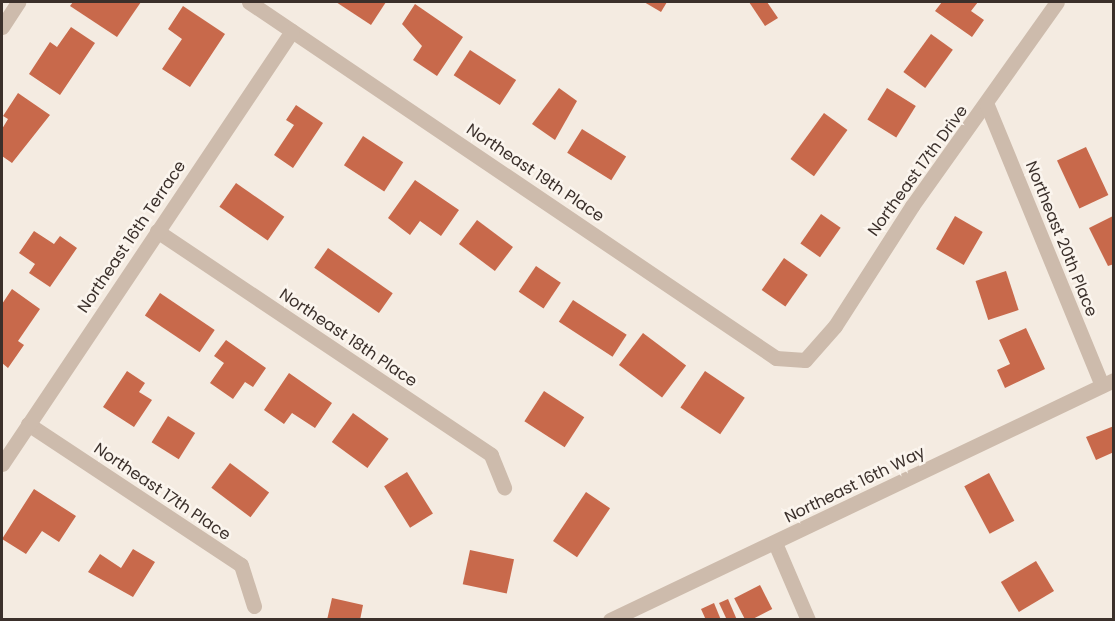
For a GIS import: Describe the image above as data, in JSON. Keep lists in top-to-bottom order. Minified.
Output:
{"streets":{"street":["Northeast 17th Drive","Northeast 19th Place","Northeast 16th Terrace","Northeast 20th Place","Northeast 18th Place","Northeast 16th Way","Northeast 17th Place"]},"crossings":[["Northeast 17th Drive","Northeast 19th Place"],["Northeast 17th Drive","Northeast 20th Place"],["Northeast 19th Place","Northeast 16th Terrace"],["Northeast 16th Terrace","Northeast 18th Place"],["Northeast 16th Terrace","Northeast 17th Place"],["Northeast 20th Place","Northeast 16th Way"]]}
